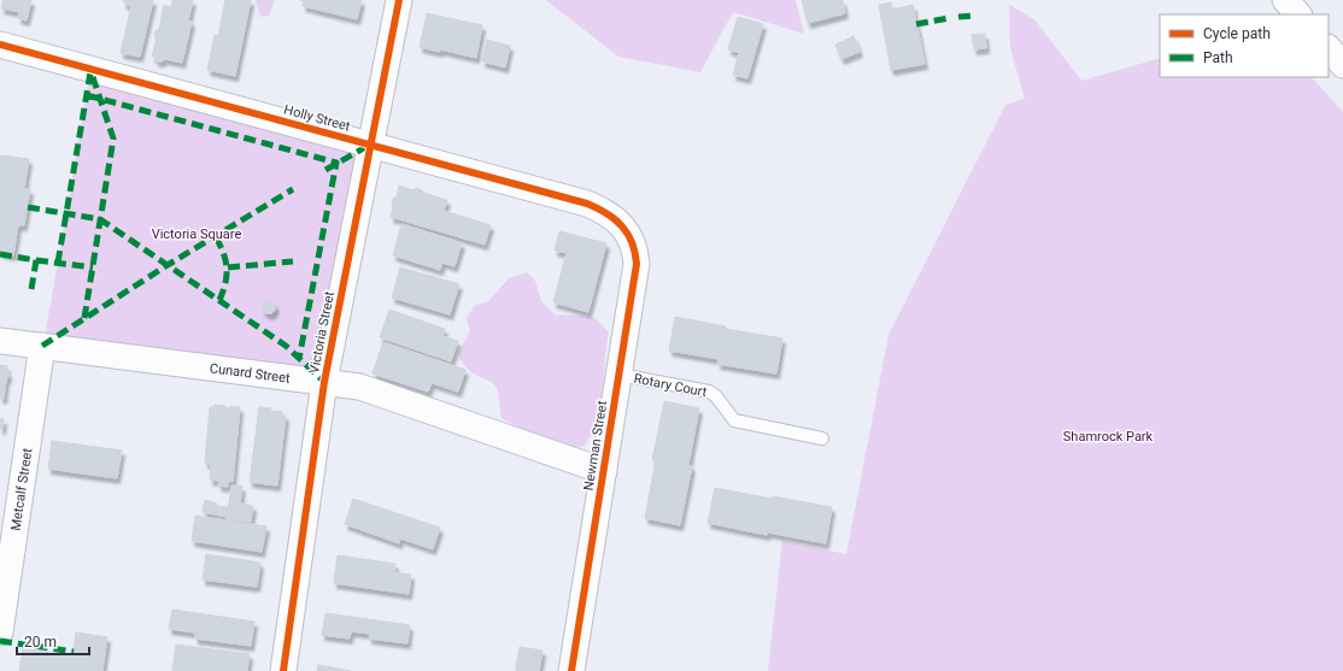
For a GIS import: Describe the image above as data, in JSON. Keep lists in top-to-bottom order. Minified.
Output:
{"streets":{"street":["Holly Street","Victoria Street","Cunard Street","Newman Street","Metcalf Street"],"lane":["Rotary Court"]},"crossings":[["Holly Street","Victoria Street"],["Holly Street","Newman Street"],["Victoria Street","Cunard Street"],["Cunard Street","Newman Street"],["Cunard Street","Metcalf Street"],["Rotary Court","Newman Street"]],"parks":["Victoria Square","Shamrock Park"],"legend":["Cycle path","Path"],"scale_bar":"20 m"}
